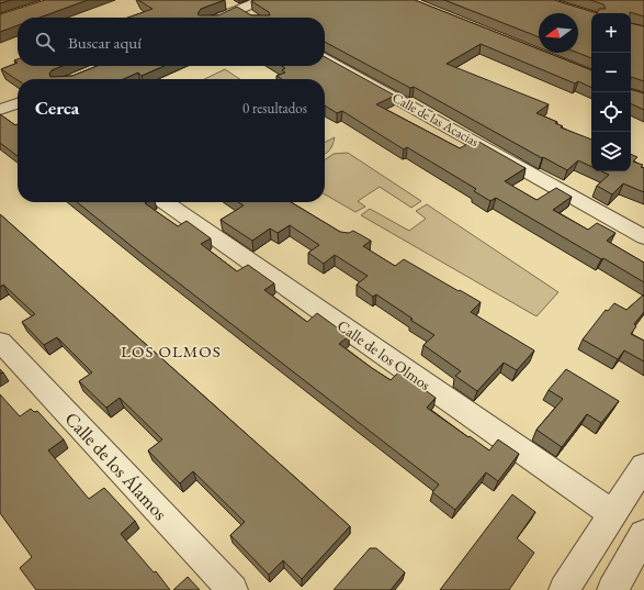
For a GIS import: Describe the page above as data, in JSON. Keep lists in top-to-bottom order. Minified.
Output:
{"streets":{"street":["Calle de las Acacias","Calle de los Olmos","Calle de los Álamos"]},"districts":["LOS OLMOS"],"north":"left","page":{"map_buttons":["+","−"],"search":"Buscar aquí","heading":["Cerca","0 resultados"]}}
